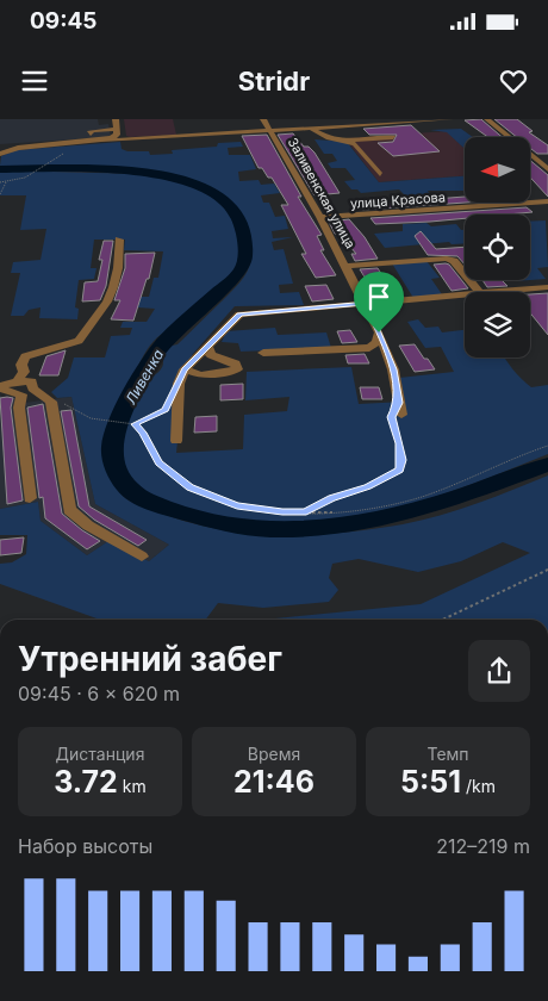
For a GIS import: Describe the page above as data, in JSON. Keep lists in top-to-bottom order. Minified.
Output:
{"streets":{"street":["Заливенская улица","улица Красова"]},"crossings":[["Заливенская улица","улица Красова"]],"water":["Ливенка"],"north":"left","page":{"status":"09:45","header":"Stridr","heading":["Утренний забег","09:45 · 6 × 620 m"],"stats":[["Дистанция","3.72 km"],["Время","21:46"],["Темп","5:51 /km"]],"chart":["Набор высоты","212–219 m"]}}
